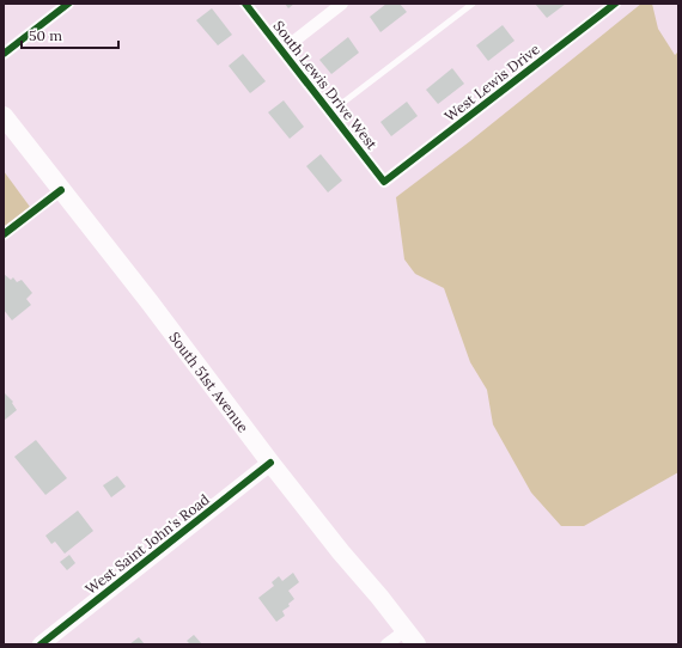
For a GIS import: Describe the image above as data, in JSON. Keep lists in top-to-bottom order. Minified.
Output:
{"streets":{"main road":["South 51st Avenue"],"street":["West Lewis Drive","South Lewis Drive West","West Saint John's Road"]},"crossings":[["West Lewis Drive","South Lewis Drive West"],["South 51st Avenue","West Saint John's Road"]],"scale_bar":"50 m"}
